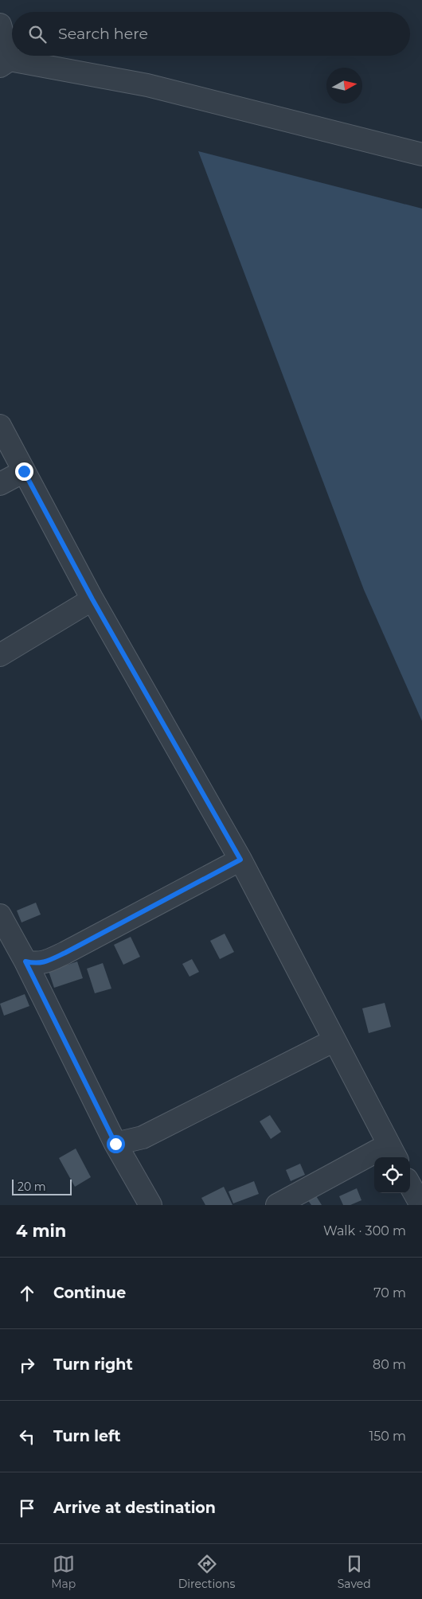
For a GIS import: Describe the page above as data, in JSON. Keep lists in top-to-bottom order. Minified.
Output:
{"scale_bar":"20 m","north":"right","page":{"search":"Search here","scale":"20 m","heading":["4 min","Walk · 300 m"],"list":[["Continue","70 m"],["Turn right","80 m"],["Turn left","150 m"],"Arrive at destination"],"nav":["Map","Directions","Saved"]}}
